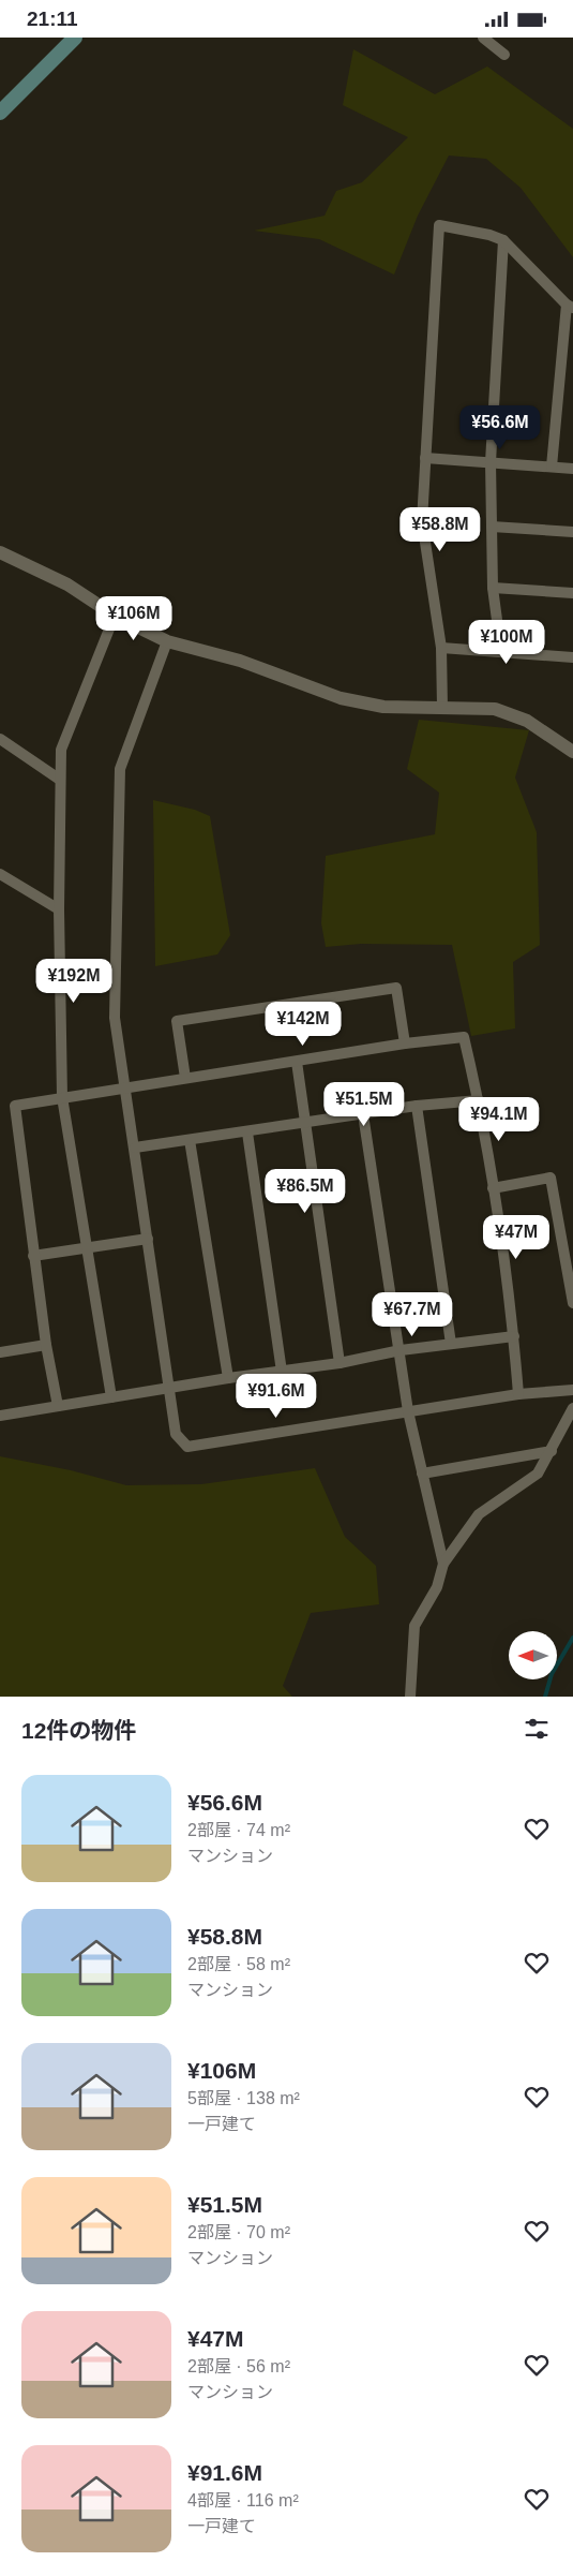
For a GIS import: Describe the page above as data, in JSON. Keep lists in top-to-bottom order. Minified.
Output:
{"north":"left","page":{"status":"21:11","price":["¥56.6M","¥58.8M","¥106M","¥100M","¥192M","¥142M","¥51.5M","¥94.1M","¥86.5M","¥47M","¥67.7M","¥91.6M"],"heading":"12件の物件","list":[{"name":"¥56.6M","note":"2部屋 · 74 m² · マンション"},{"name":"¥58.8M","note":"2部屋 · 58 m² · マンション"},{"name":"¥106M","note":"5部屋 · 138 m² · 一戸建て"},{"name":"¥51.5M","note":"2部屋 · 70 m² · マンション"},{"name":"¥47M","note":"2部屋 · 56 m² · マンション"},{"name":"¥91.6M","note":"4部屋 · 116 m² · 一戸建て"}]}}
